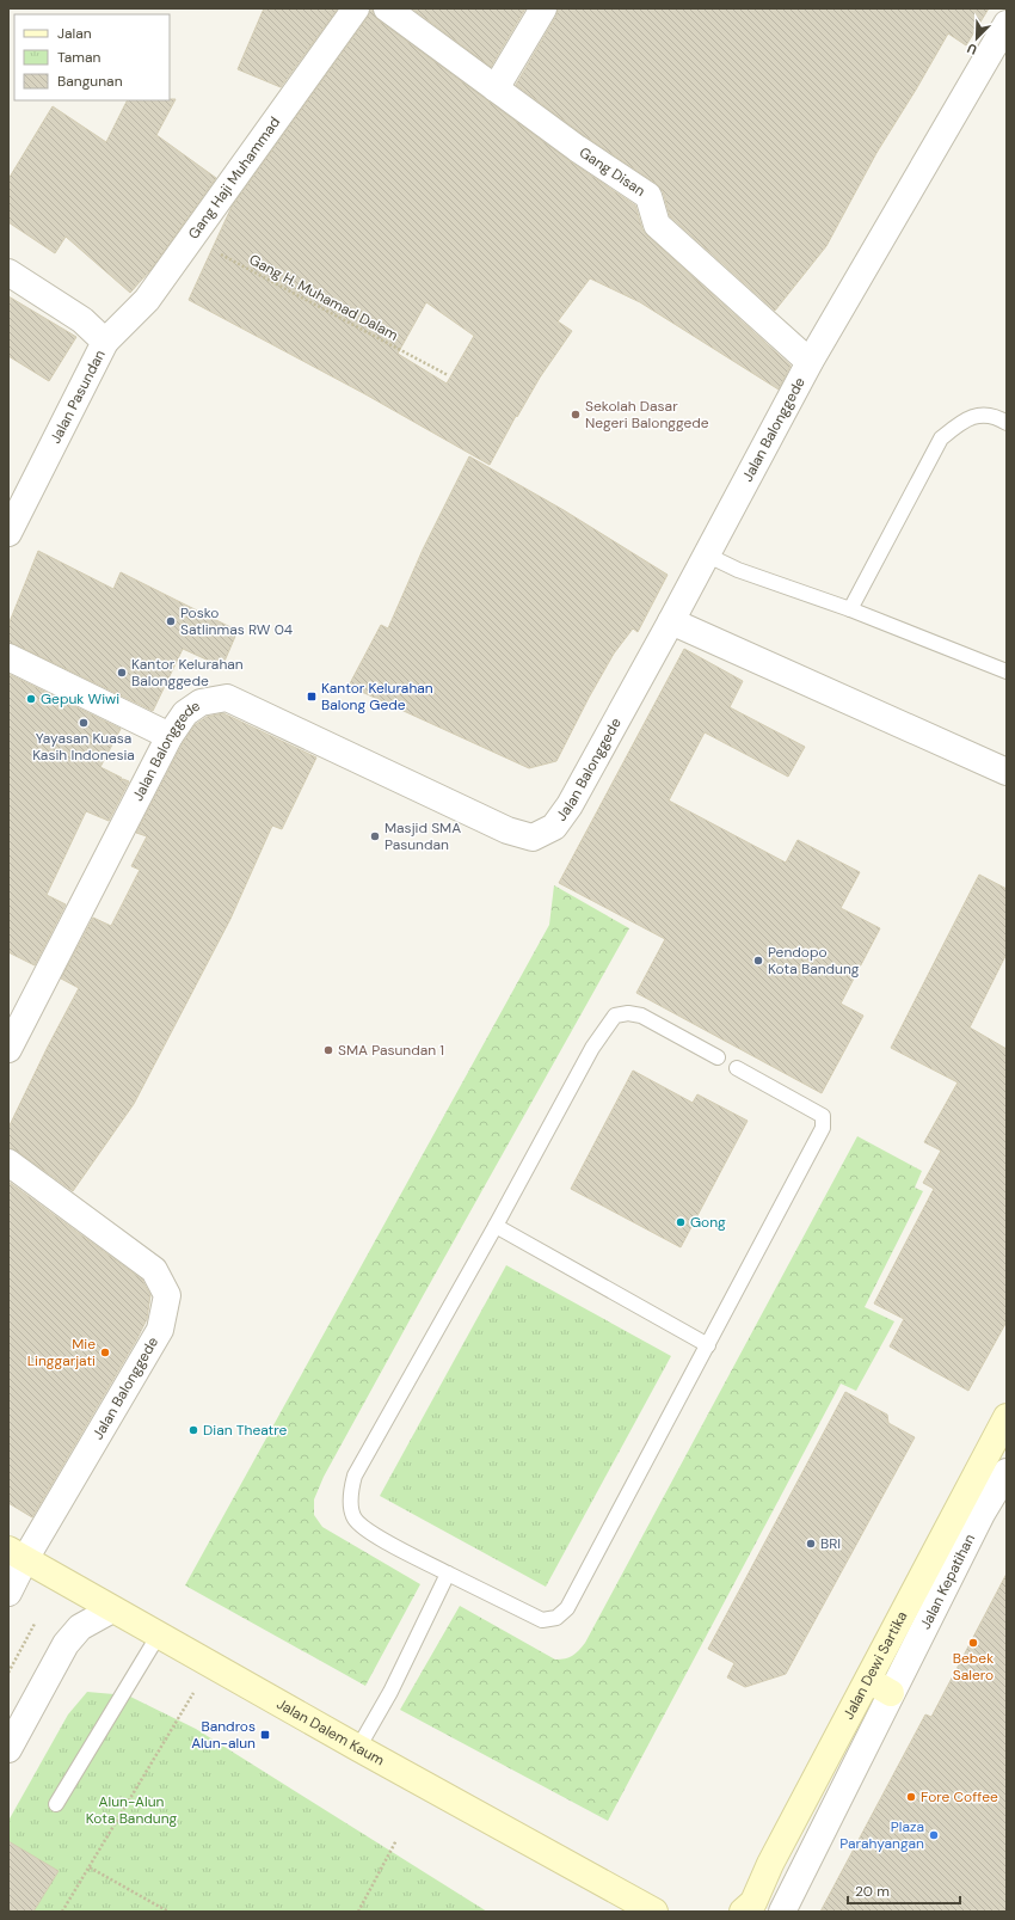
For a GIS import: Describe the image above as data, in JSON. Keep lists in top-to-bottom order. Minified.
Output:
{"streets":{"main road":["Jalan Dewi Sartika","Jalan Dalem Kaum"],"street":["Gang Disan","Gang Haji Muhammad","Jalan Pasundan","Jalan Balonggede","Jalan Kepatihan"],"path":["Gang H. Muhamad Dalam"]},"crossings":[["Gang Disan","Jalan Balonggede"],["Gang Haji Muhammad","Gang H. Muhamad Dalam"],["Gang Haji Muhammad","Jalan Pasundan"],["Jalan Balonggede","Jalan Dalem Kaum"],["Jalan Kepatihan","Jalan Dewi Sartika"]],"parks":["Alun-Alun Kota Bandung"],"places":{"other":["Sekolah Dasar Negeri Balonggede","Posko Satlinmas RW 04","Kantor Kelurahan Balonggede","Gepuk Wiwi","Yayasan Kuasa Kasih Indonesia","Masjid SMA Pasundan","Pendopo Kota Bandung","SMA Pasundan 1","Gong","Mie Linggarjati","Dian Theatre","BRI","Bebek Salero","Fore Coffee","Plaza Parahyangan"],"transit":["Kantor Kelurahan Balong Gede","Bandros Alun-alun"]},"legend":["Jalan","Taman","Bangunan"],"scale_bar":"20 m","north":"bottom left"}
